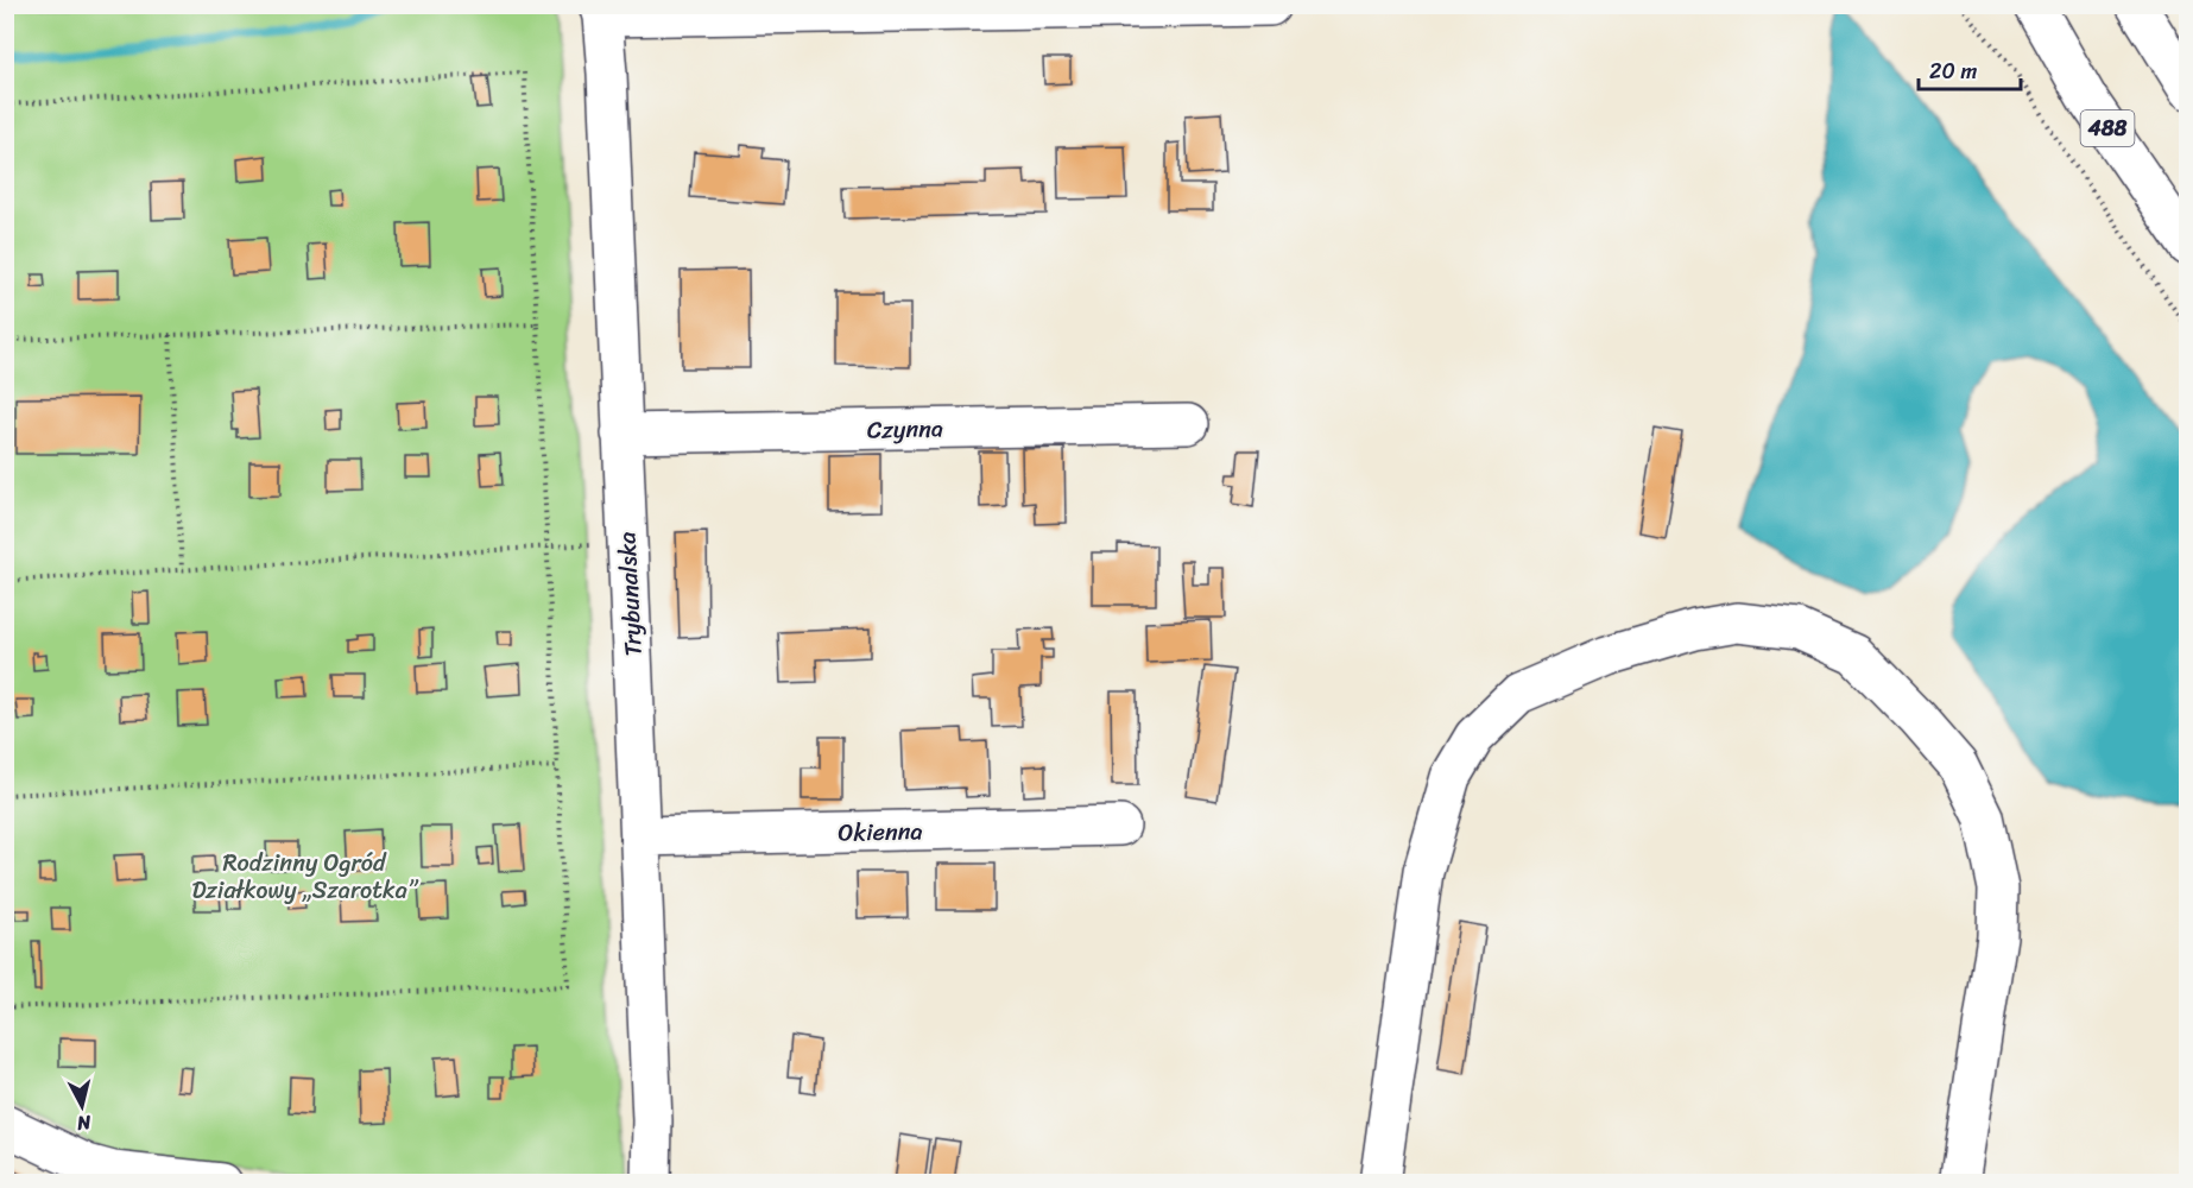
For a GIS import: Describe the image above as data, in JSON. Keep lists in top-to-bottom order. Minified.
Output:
{"streets":{"street":["488","Czynna","Trybunalska","Okienna"]},"crossings":[["Czynna","Trybunalska"],["Trybunalska","Okienna"]],"parks":["Rodzinny Ogród Działkowy „Szarotka”"],"scale_bar":"20 m","north":"bottom"}
